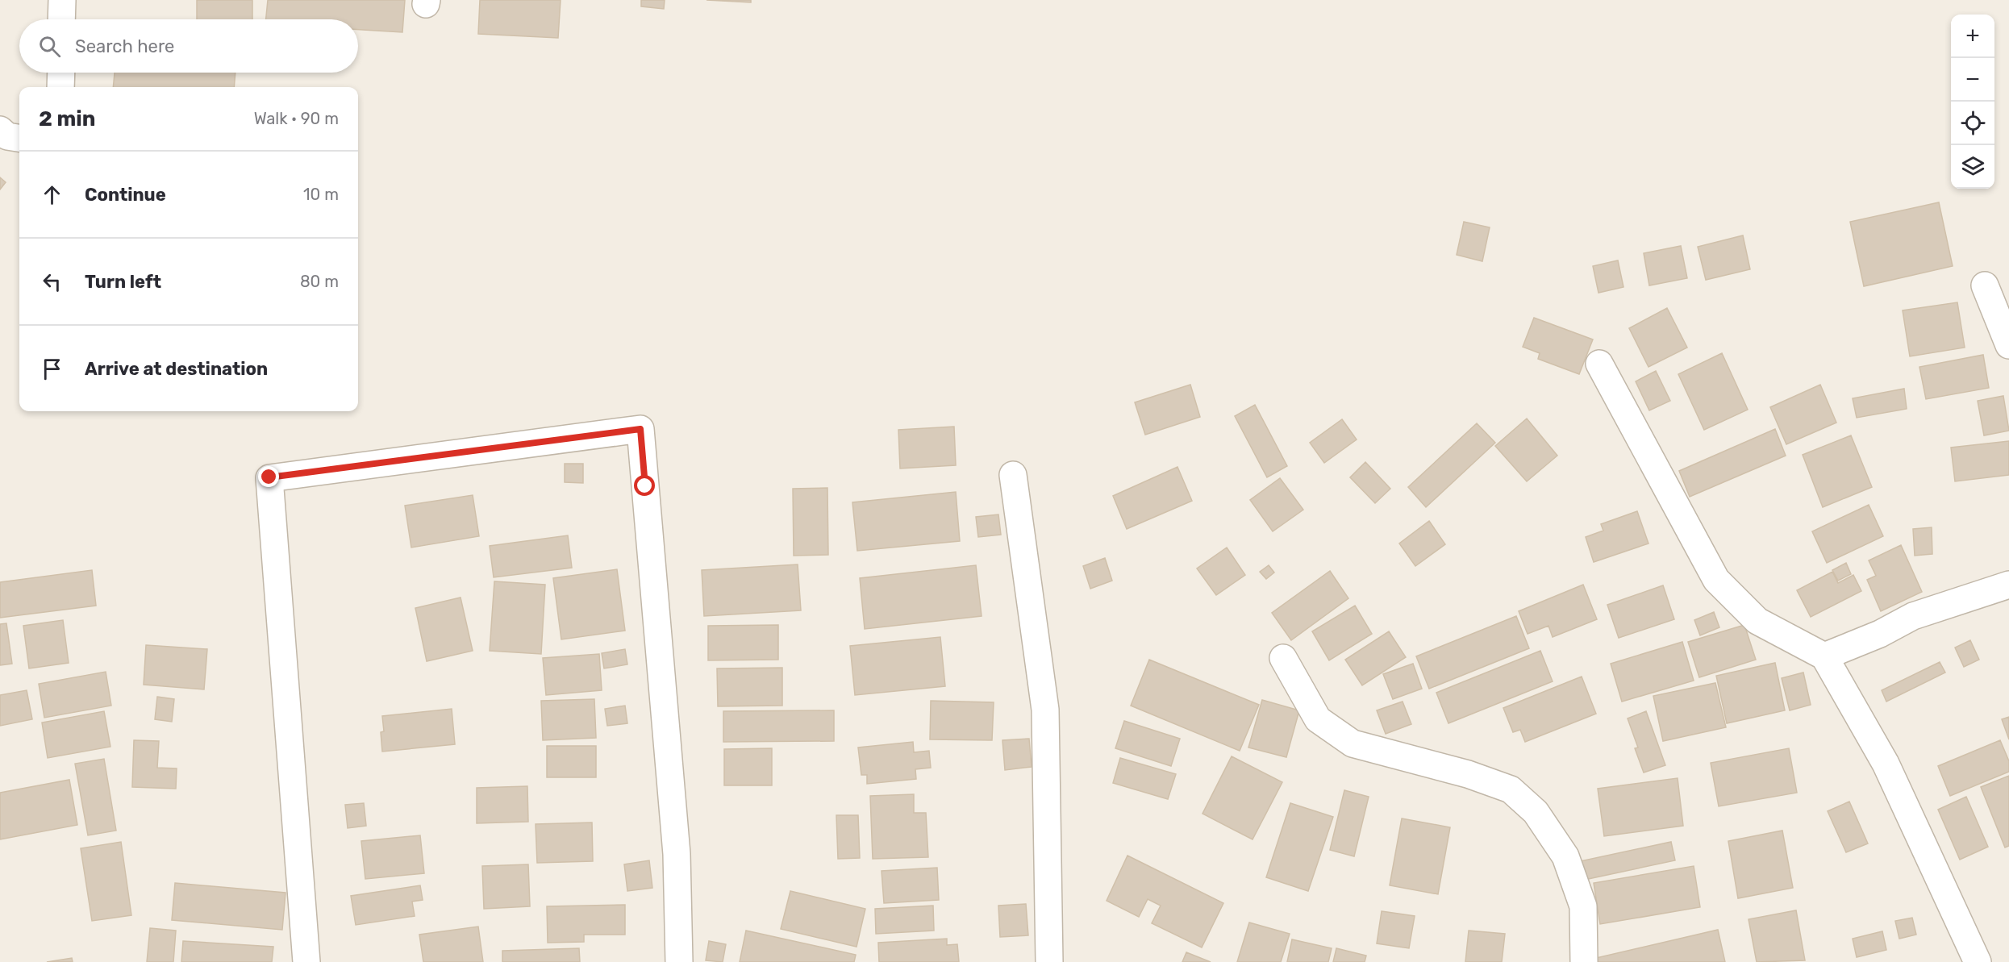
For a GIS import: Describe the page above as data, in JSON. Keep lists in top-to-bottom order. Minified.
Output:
{"page":{"map_buttons":["+","−"],"search":"Search here","heading":["2 min","Walk · 90 m"],"list":[["Continue","10 m"],["Turn left","80 m"],"Arrive at destination"]}}
